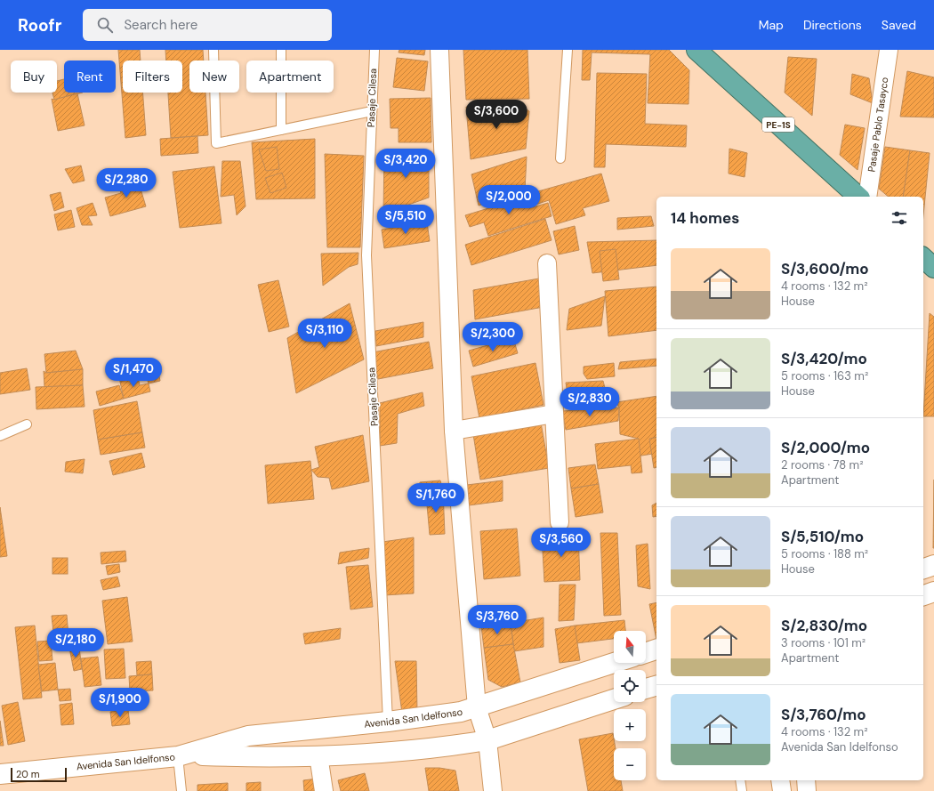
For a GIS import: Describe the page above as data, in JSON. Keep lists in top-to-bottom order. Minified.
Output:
{"streets":{"highway":["PE-1S"],"street":["Pasaje Pablo Tasayco","Avenida San Idelfonso"],"lane":["Pasaje Cilesa"]},"crossings":[["Pasaje Cilesa","Avenida San Idelfonso"]],"scale_bar":"20 m","north":"top","page":{"header":"Roofr","search":"Search here","nav":["Map","Directions","Saved"],"chip":["Buy","Rent","Filters","New","Apartment"],"price":["S/3,600","S/3,420","S/2,280","S/2,000","S/5,510","S/3,110","S/2,300","S/1,470","S/2,830","S/1,760","S/3,560","S/3,760","S/2,180","S/1,900"],"heading":"14 homes","list":[{"name":"S/3,600/mo","note":"4 rooms · 132 m² · House"},{"name":"S/3,420/mo","note":"5 rooms · 163 m² · House"},{"name":"S/2,000/mo","note":"2 rooms · 78 m² · Apartment"},{"name":"S/5,510/mo","note":"5 rooms · 188 m² · House"},{"name":"S/2,830/mo","note":"3 rooms · 101 m² · Apartment"},{"name":"S/3,760/mo","note":"4 rooms · 132 m² · Avenida San Idelfonso"}],"map_buttons":["+","−"],"scale":"20 m"}}
